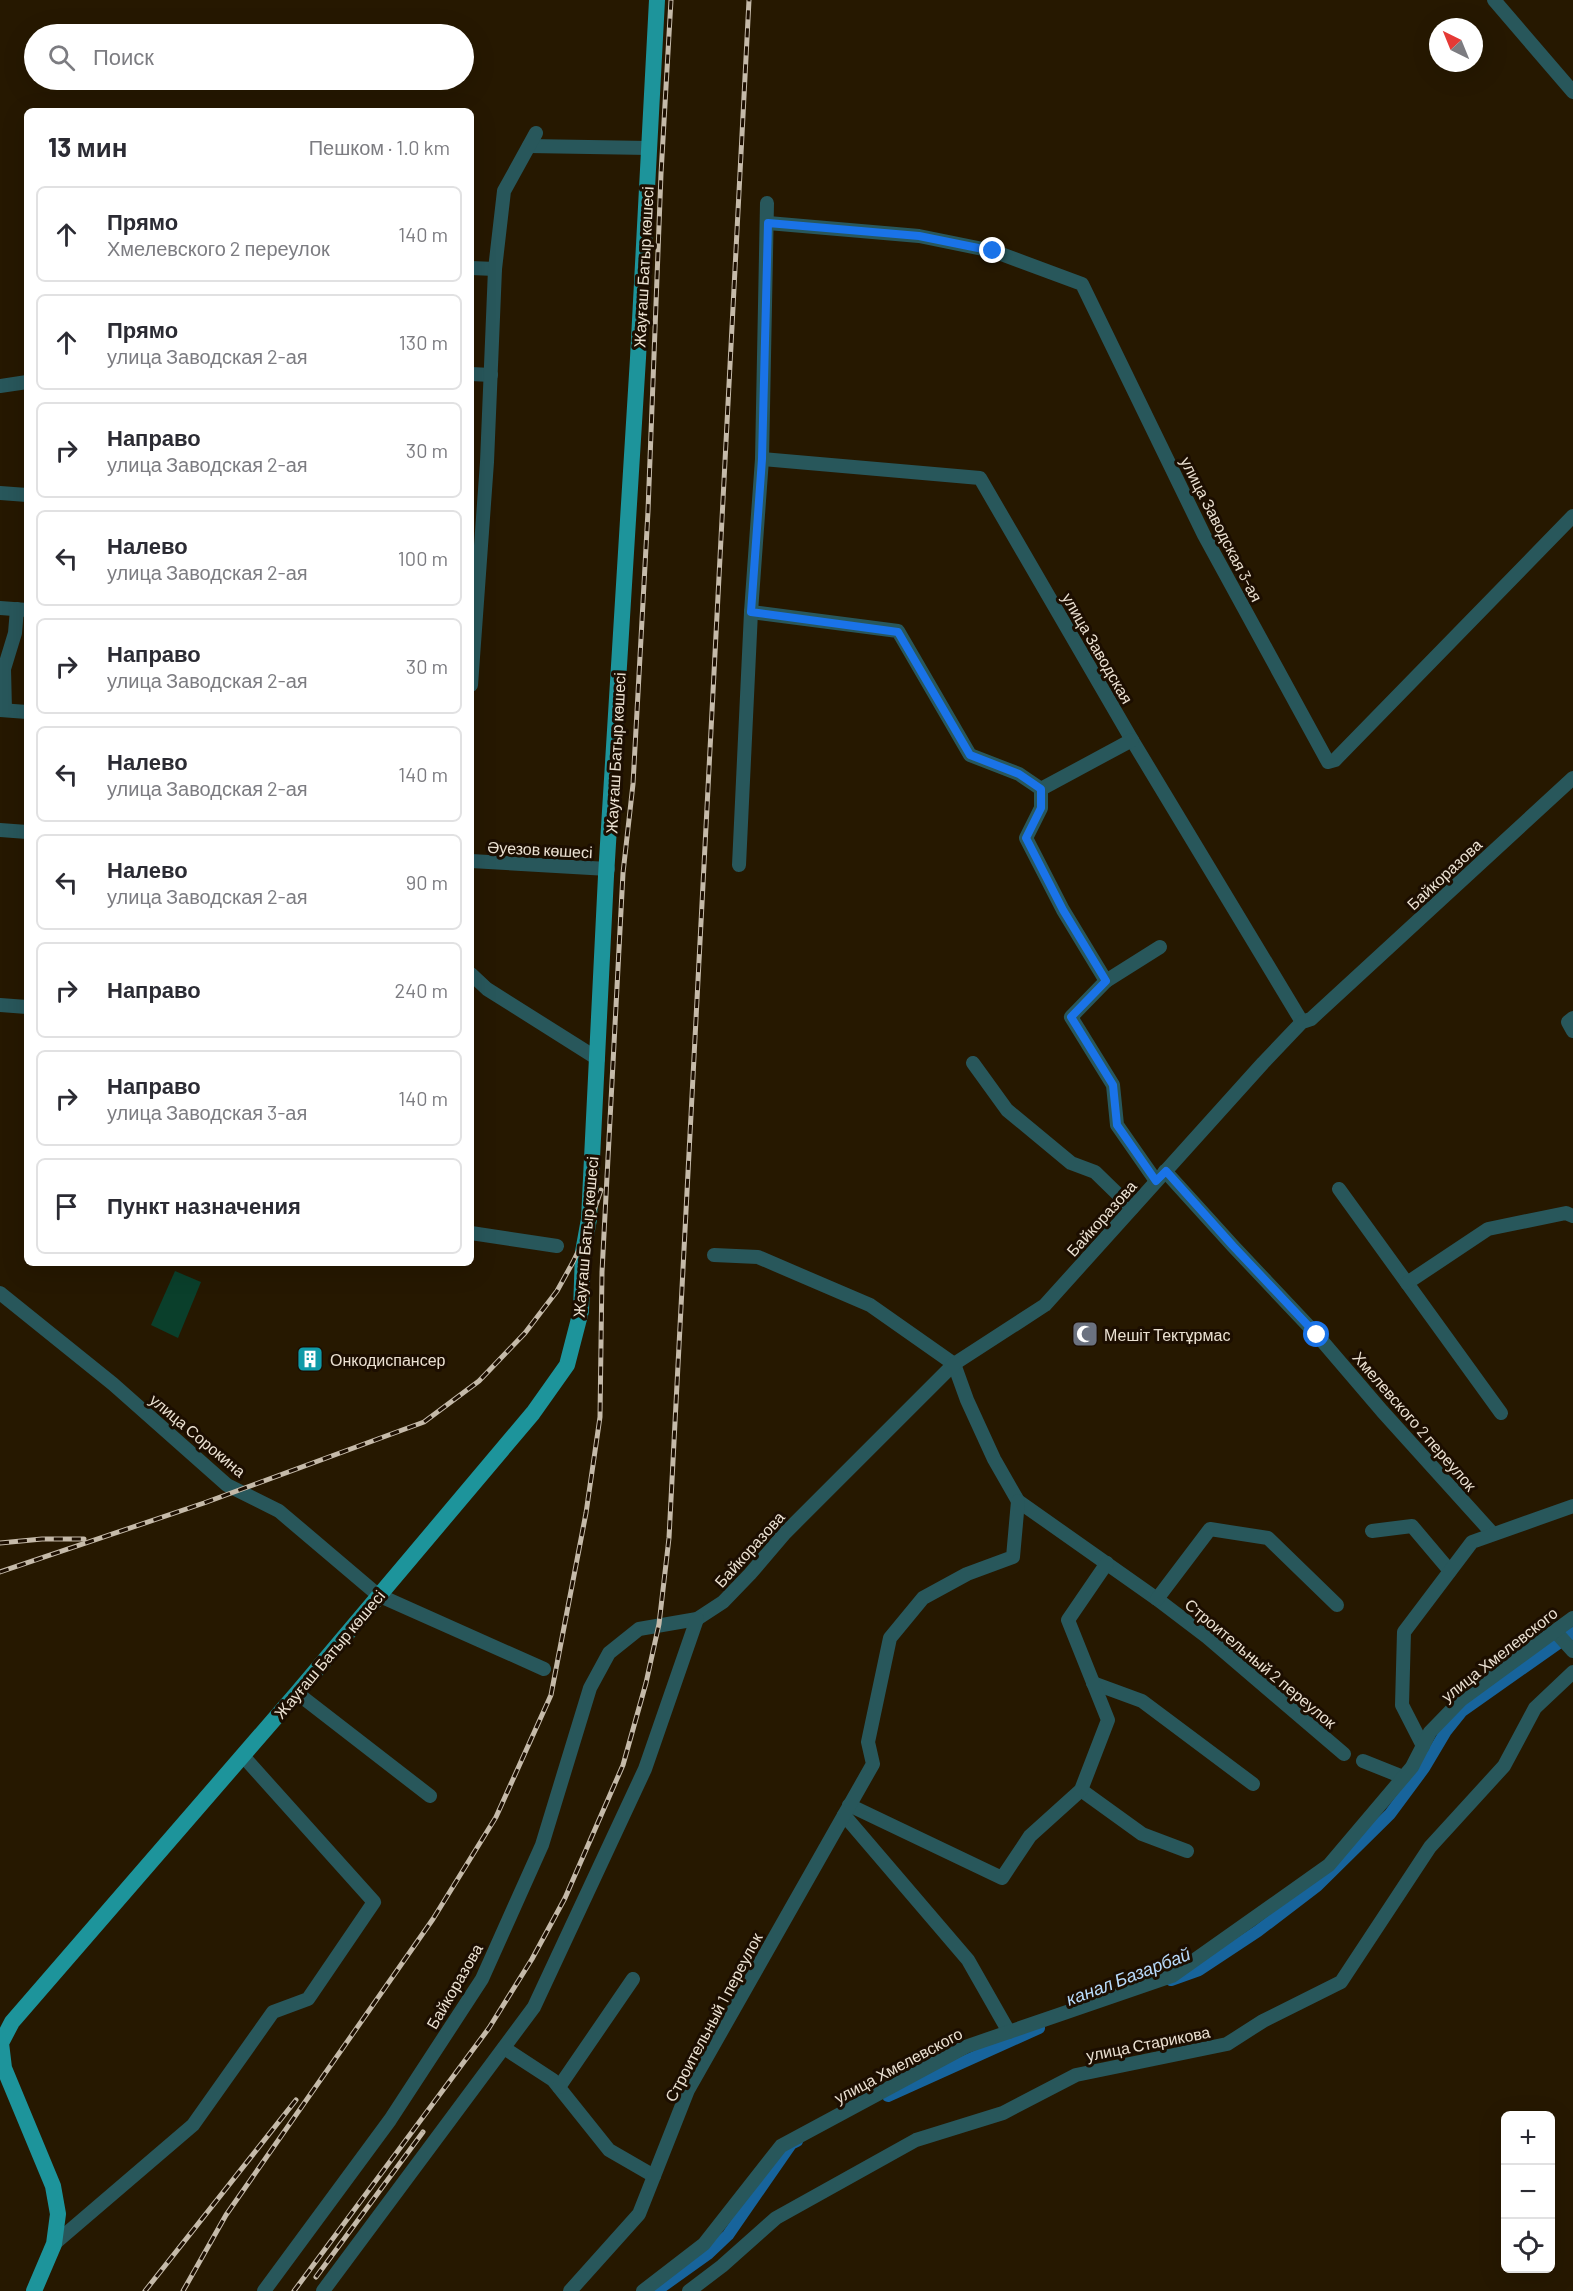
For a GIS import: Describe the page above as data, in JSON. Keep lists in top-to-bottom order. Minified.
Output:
{"streets":{"main road":["Жауғаш Батыр көшесі"],"street":["улица Заводская 3-ая","улица Заводская","Әуезов көшесі","Байкоразова","Хмелевского 2 переулок","улица Сорокина","улица Хмелевского","Строительный 2 переулок","Строительный 1 переулок","улица Старикова"]},"crossings":[["Жауғаш Батыр көшесі","Әуезов көшесі"],["Жауғаш Батыр көшесі","улица Сорокина"],["улица Заводская","Байкоразова"],["Байкоразова","Хмелевского 2 переулок"],["Байкоразова","Строительный 2 переулок"],["Строительный 2 переулок","Строительный 1 переулок"]],"water":["канал Базарбай"],"places":{"mosque":["Мешіт Тектұрмас"],"building":["Онкодиспансер"]},"north":"top left","page":{"search":"Поиск","heading":["13 мин","Пешком · 1.0 km"],"list":[["Прямо","Хмелевского 2 переулок","140 m"],["Прямо","улица Заводская 2-ая","130 m"],["Направо","улица Заводская 2-ая","30 m"],["Налево","улица Заводская 2-ая","100 m"],["Направо","улица Заводская 2-ая","30 m"],["Налево","улица Заводская 2-ая","140 m"],["Налево","улица Заводская 2-ая","90 m"],["Направо","240 m"],["Направо","улица Заводская 3-ая","140 m"],"Пункт назначения"],"map_buttons":["+","−"]}}
